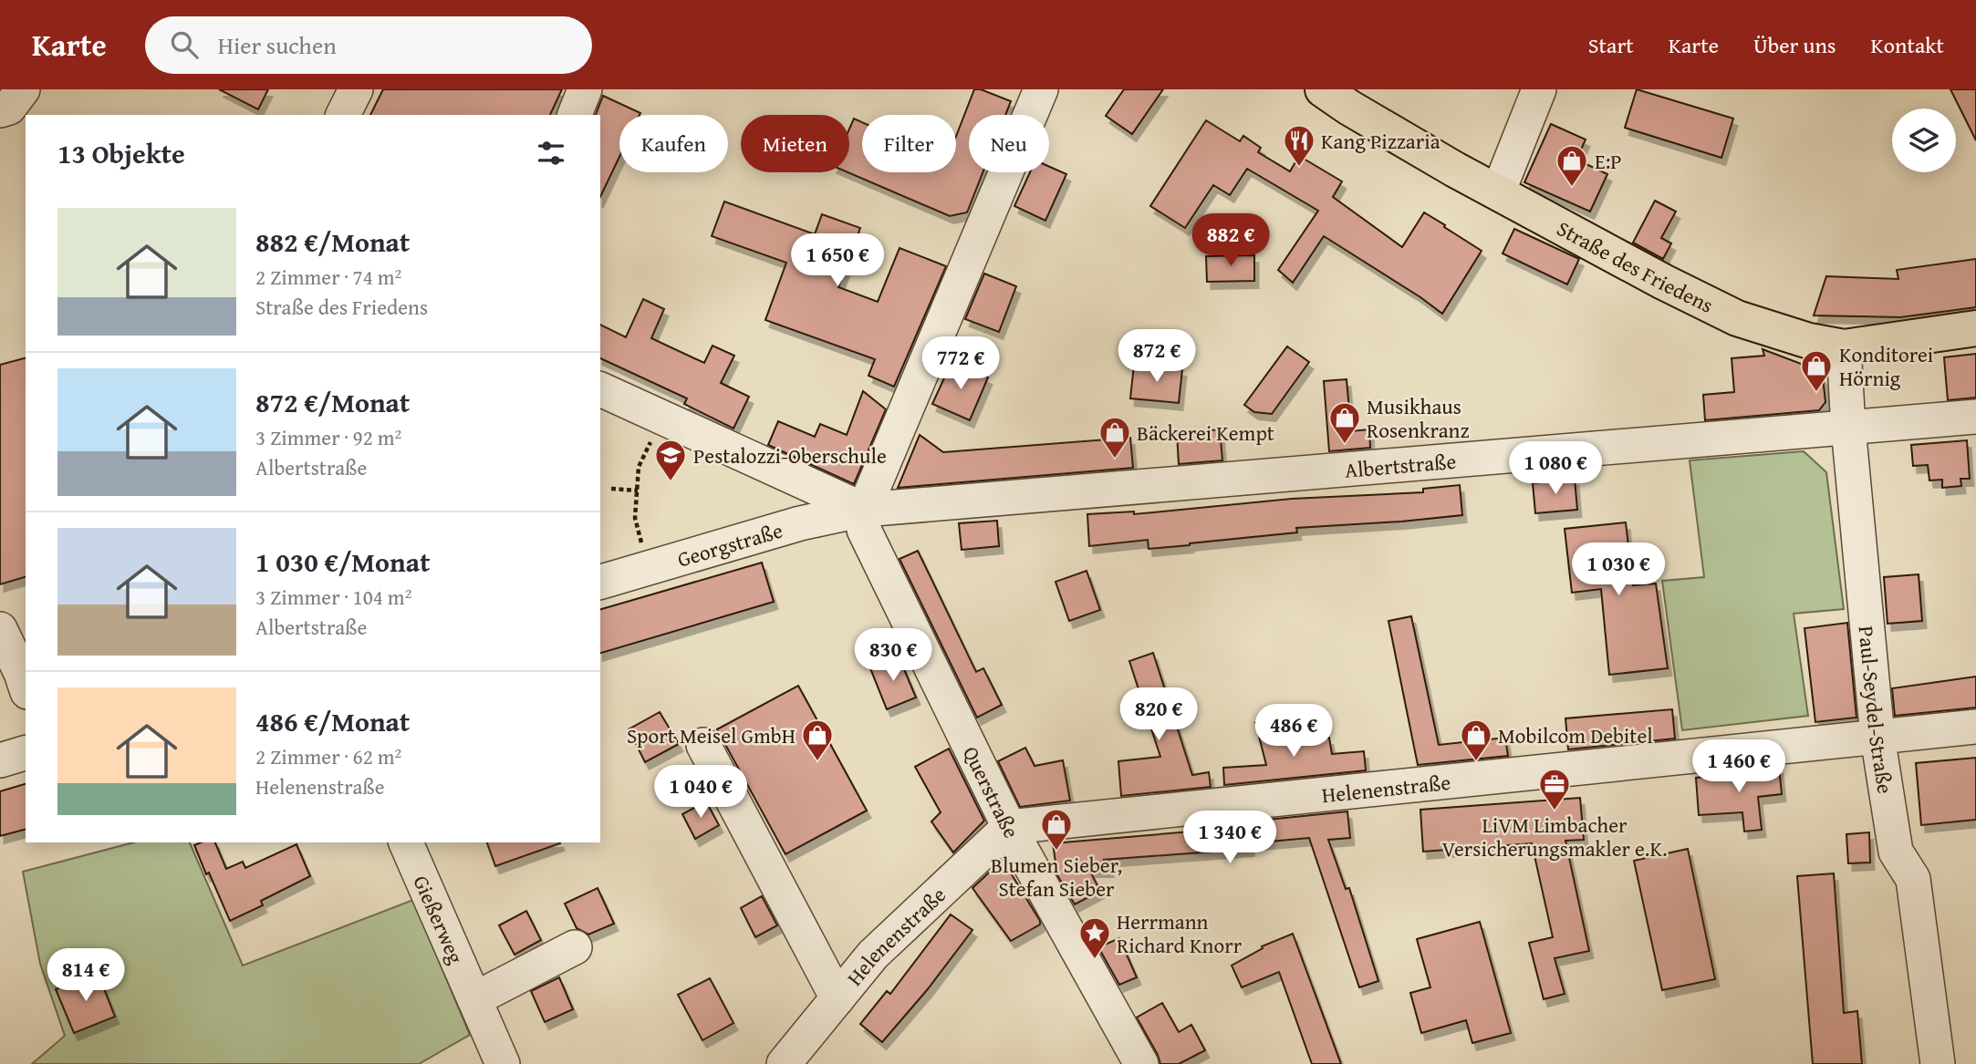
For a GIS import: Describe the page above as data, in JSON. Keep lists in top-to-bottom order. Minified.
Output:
{"streets":{"main road":["Straße des Friedens"],"street":["Albertstraße","Georgstraße","Paul-Seydel-Straße","Helenenstraße","Querstraße","Gießerweg"]},"crossings":[["Straße des Friedens","Paul-Seydel-Straße"],["Albertstraße","Georgstraße"],["Albertstraße","Paul-Seydel-Straße"],["Albertstraße","Querstraße"],["Georgstraße","Querstraße"],["Paul-Seydel-Straße","Helenenstraße"],["Helenenstraße","Querstraße"]],"places":{"restaurant":["Kang Pizzaria"],"shop":["E:P","Konditorei Hörnig","Musikhaus Rosenkranz","Bäckerei Kempt","Sport Meisel GmbH","Mobilcom Debitel","Blumen Sieber, Stefan Sieber"],"school or university":["Pestalozzi-Oberschule"],"office":["LiVM Limbacher Versicherungsmakler e.K."],"place":["Herrmann Richard Knorr"]},"page":{"header":"Karte","search":"Hier suchen","nav":["Start","Karte","Über uns","Kontakt"],"chip":["Kaufen","Mieten","Filter","Neu"],"heading":"13 Objekte","list":[{"name":"882 €/Monat","note":"2 Zimmer · 74 m² · Straße des Friedens"},{"name":"872 €/Monat","note":"3 Zimmer · 92 m² · Albertstraße"},{"name":"1 030 €/Monat","note":"3 Zimmer · 104 m² · Albertstraße"},{"name":"486 €/Monat","note":"2 Zimmer · 62 m² · Helenenstraße"}],"price":["882 €","1 650 €","872 €","772 €","1 080 €","1 030 €","830 €","820 €","486 €","1 460 €","1 040 €","1 340 €","814 €"]}}
